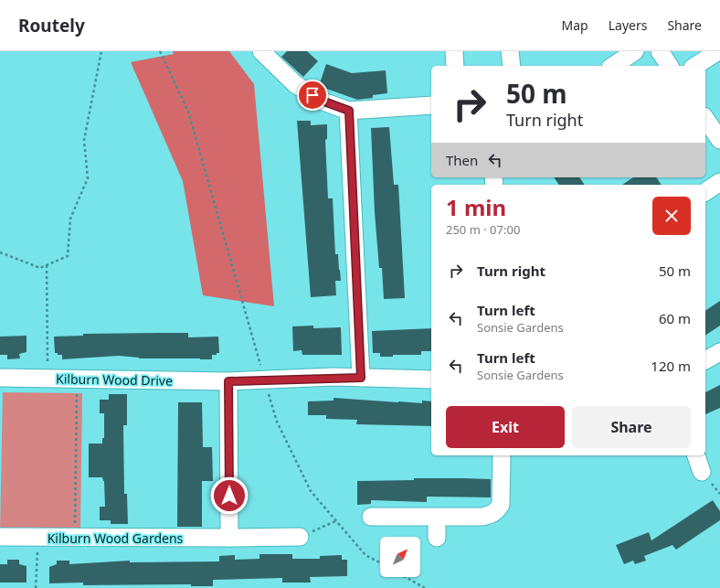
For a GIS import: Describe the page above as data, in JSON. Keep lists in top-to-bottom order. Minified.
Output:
{"streets":{"street":["Kilburn Wood Drive","Kilburn Wood Gardens"]},"north":"top right","page":{"header":"Routely","nav":["Map","Layers","Share"],"turn":["50 m","Turn right"],"then":"Then","heading":["1 min","250 m · 07:00"],"list":[{"name":"Turn right","value":"50 m"},{"name":"Turn left","note":"Sonsie Gardens","value":"60 m"},{"name":"Turn left","note":"Sonsie Gardens","value":"120 m"}],"buttons":["Exit","Share"]}}
